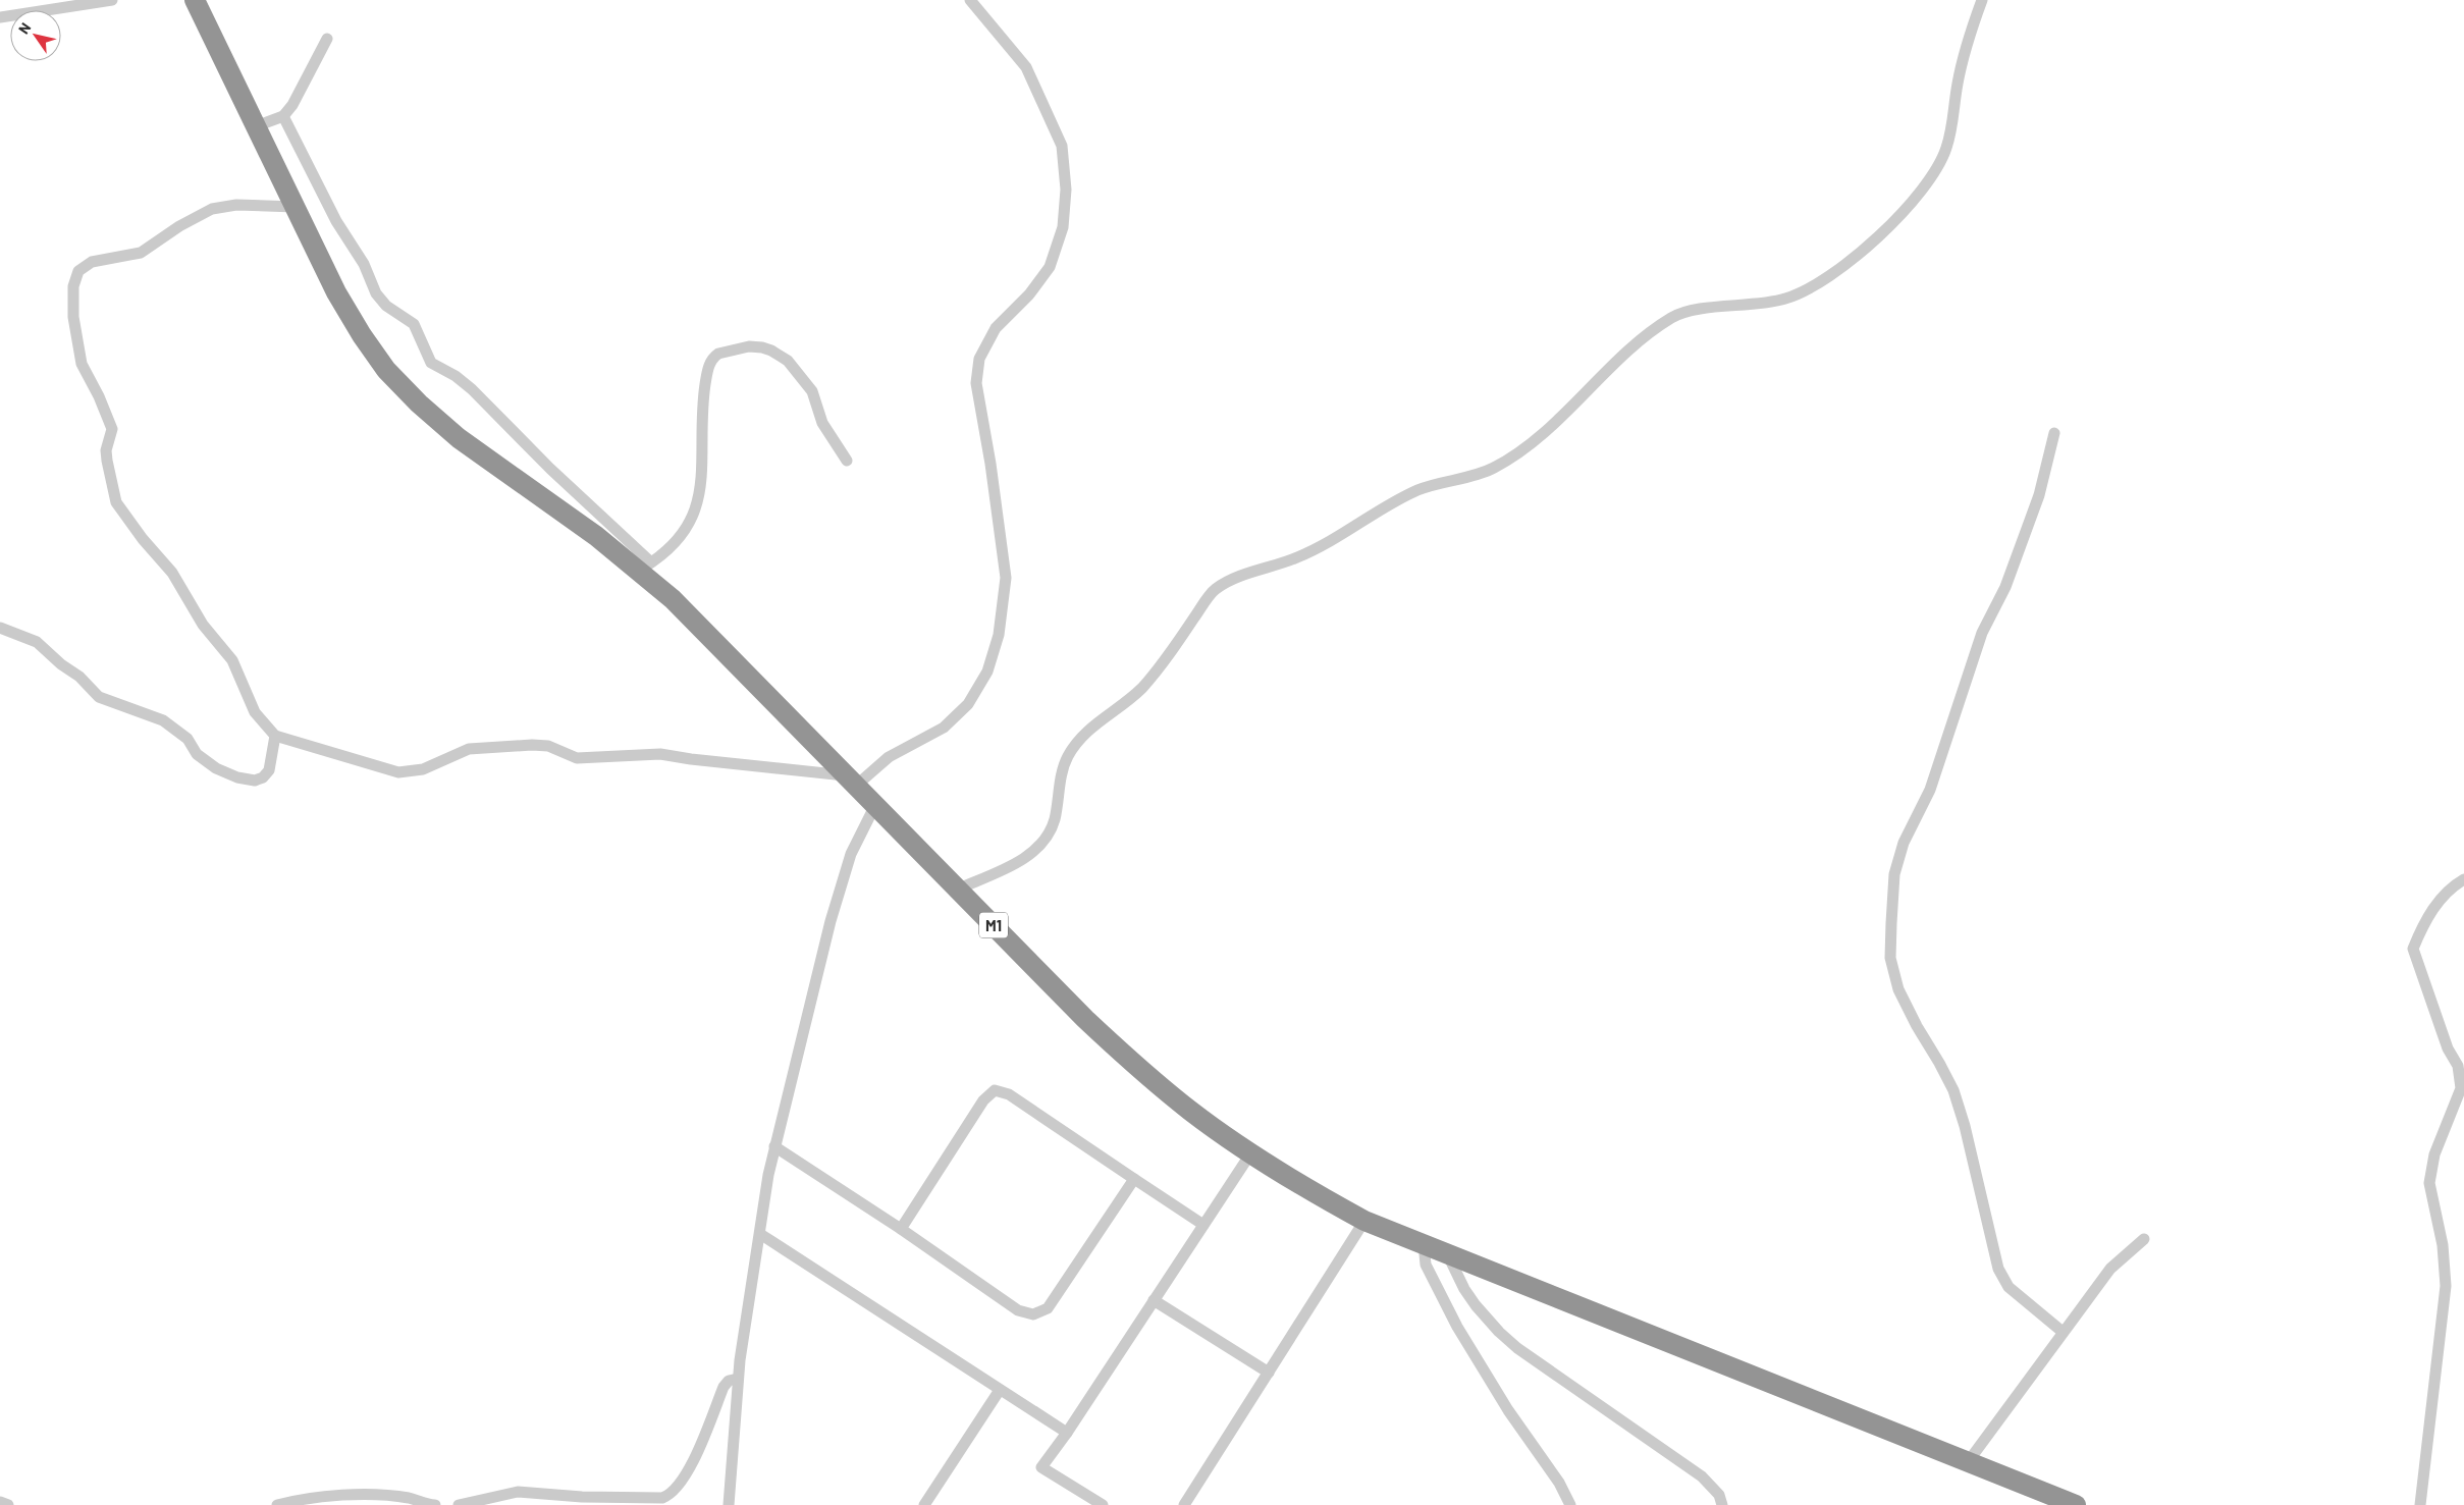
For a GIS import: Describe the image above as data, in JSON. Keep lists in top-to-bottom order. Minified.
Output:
{"streets":{"highway":["M1"]},"north":"top left"}
